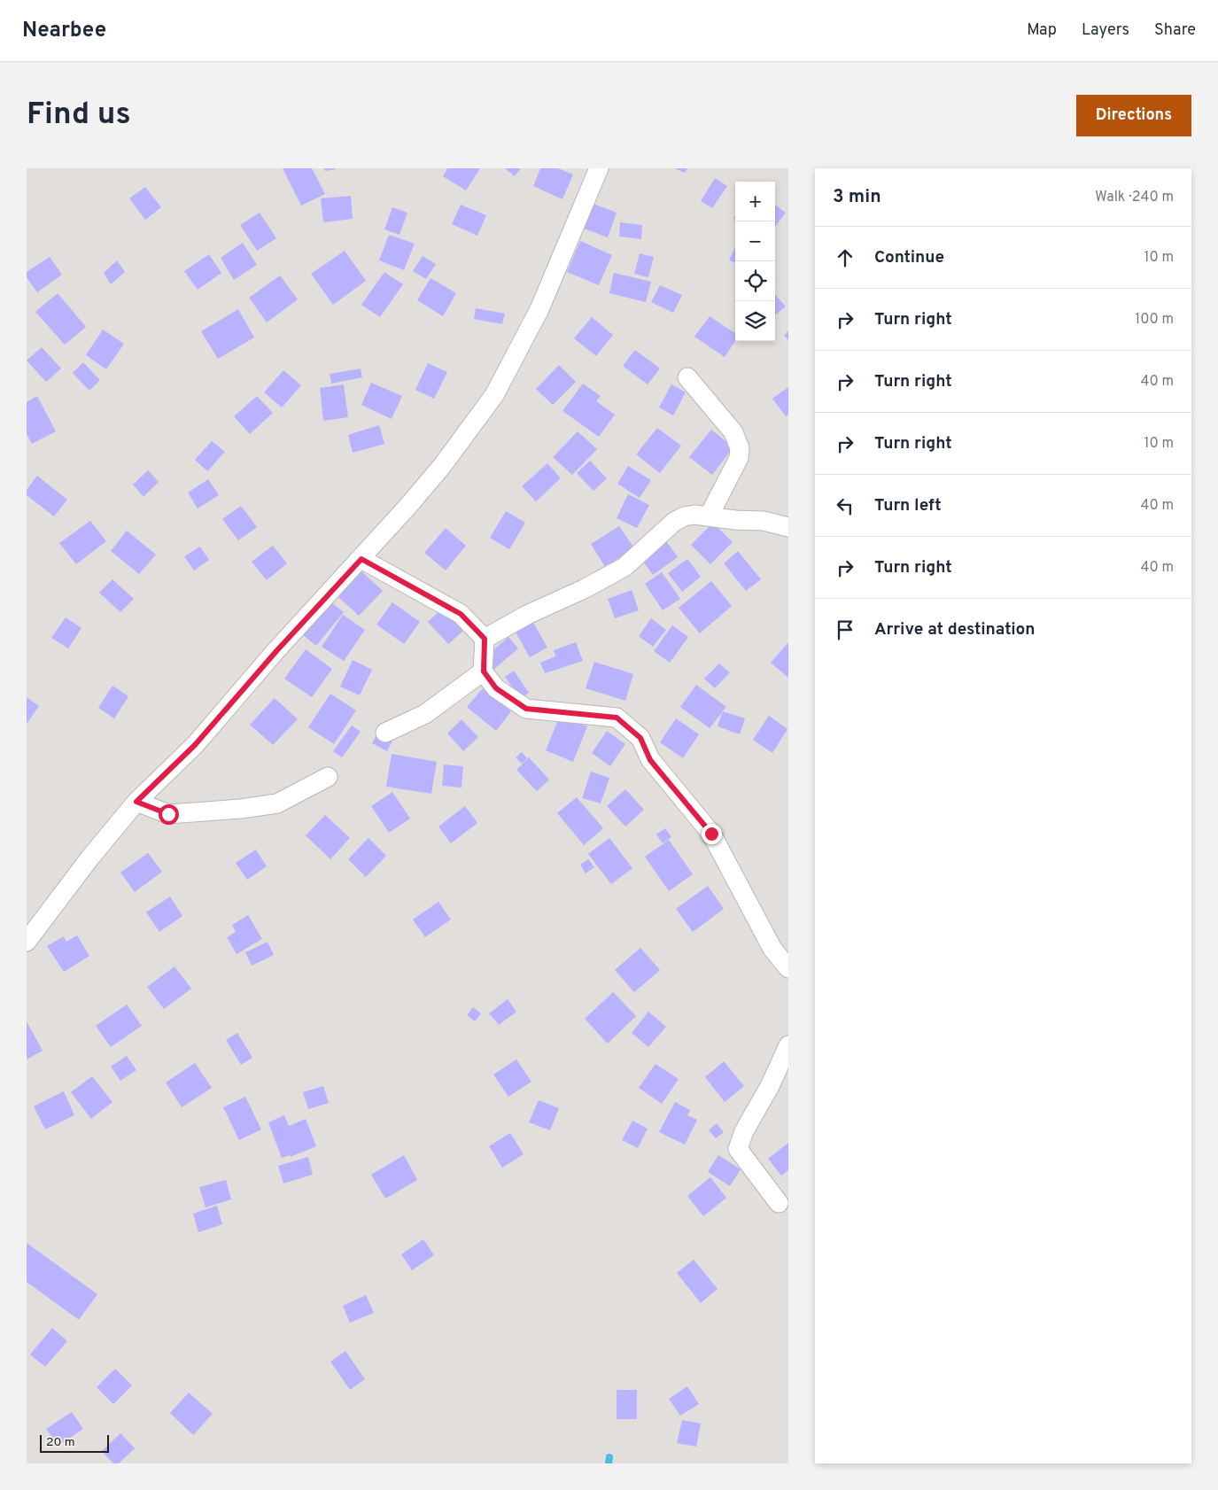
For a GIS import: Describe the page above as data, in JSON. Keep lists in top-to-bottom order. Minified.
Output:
{"scale_bar":"20 m","page":{"header":"Nearbee","nav":["Map","Layers","Share"],"buttons":"Directions","title":"Find us","heading":["3 min","Walk · 240 m"],"map_buttons":["+","−"],"list":[["Continue","10 m"],["Turn right","100 m"],["Turn right","40 m"],["Turn right","10 m"],["Turn left","40 m"],["Turn right","40 m"],"Arrive at destination"],"scale":"20 m"}}
